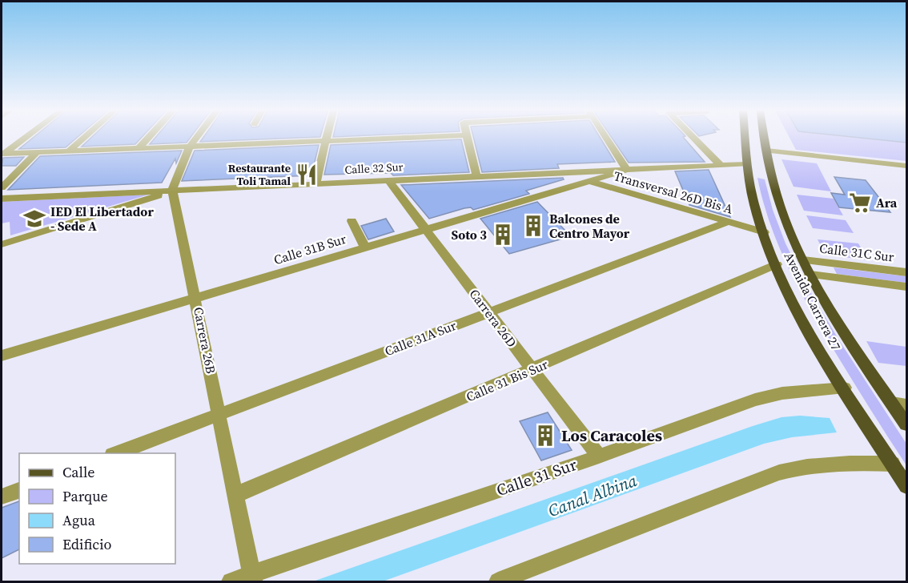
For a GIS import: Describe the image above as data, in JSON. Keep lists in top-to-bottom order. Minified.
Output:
{"streets":{"main road":["Avenida Carrera 27"],"street":["Calle 32 Sur","Transversal 26D Bis A","Calle 31B Sur","Calle 31C Sur","Carrera 26D","Calle 31A Sur","Carrera 26B","Calle 31 Bis Sur","Calle 31 Sur"]},"crossings":[["Calle 32 Sur","Transversal 26D Bis A"],["Calle 32 Sur","Calle 31B Sur"],["Calle 32 Sur","Avenida Carrera 27"],["Calle 32 Sur","Carrera 26D"],["Calle 32 Sur","Carrera 26B"],["Transversal 26D Bis A","Calle 31B Sur"],["Transversal 26D Bis A","Avenida Carrera 27"],["Transversal 26D Bis A","Calle 31A Sur"],["Calle 31B Sur","Carrera 26D"],["Calle 31B Sur","Carrera 26B"],["Calle 31C Sur","Avenida Carrera 27"],["Avenida Carrera 27","Calle 31 Bis Sur"],["Avenida Carrera 27","Calle 31 Sur"],["Carrera 26D","Calle 31A Sur"],["Carrera 26D","Calle 31 Bis Sur"],["Carrera 26D","Calle 31 Sur"],["Calle 31A Sur","Carrera 26B"],["Carrera 26B","Calle 31 Bis Sur"],["Carrera 26B","Calle 31 Sur"]],"water":["Canal Albina"],"places":{"restaurant":["Restaurante Toli Tamal"],"supermarket":["Ara"],"school or university":["IED El Libertador - Sede A"],"building":["Balcones de Centro Mayor","Soto 3","Los Caracoles"]},"legend":["Calle","Parque","Agua","Edificio"]}
